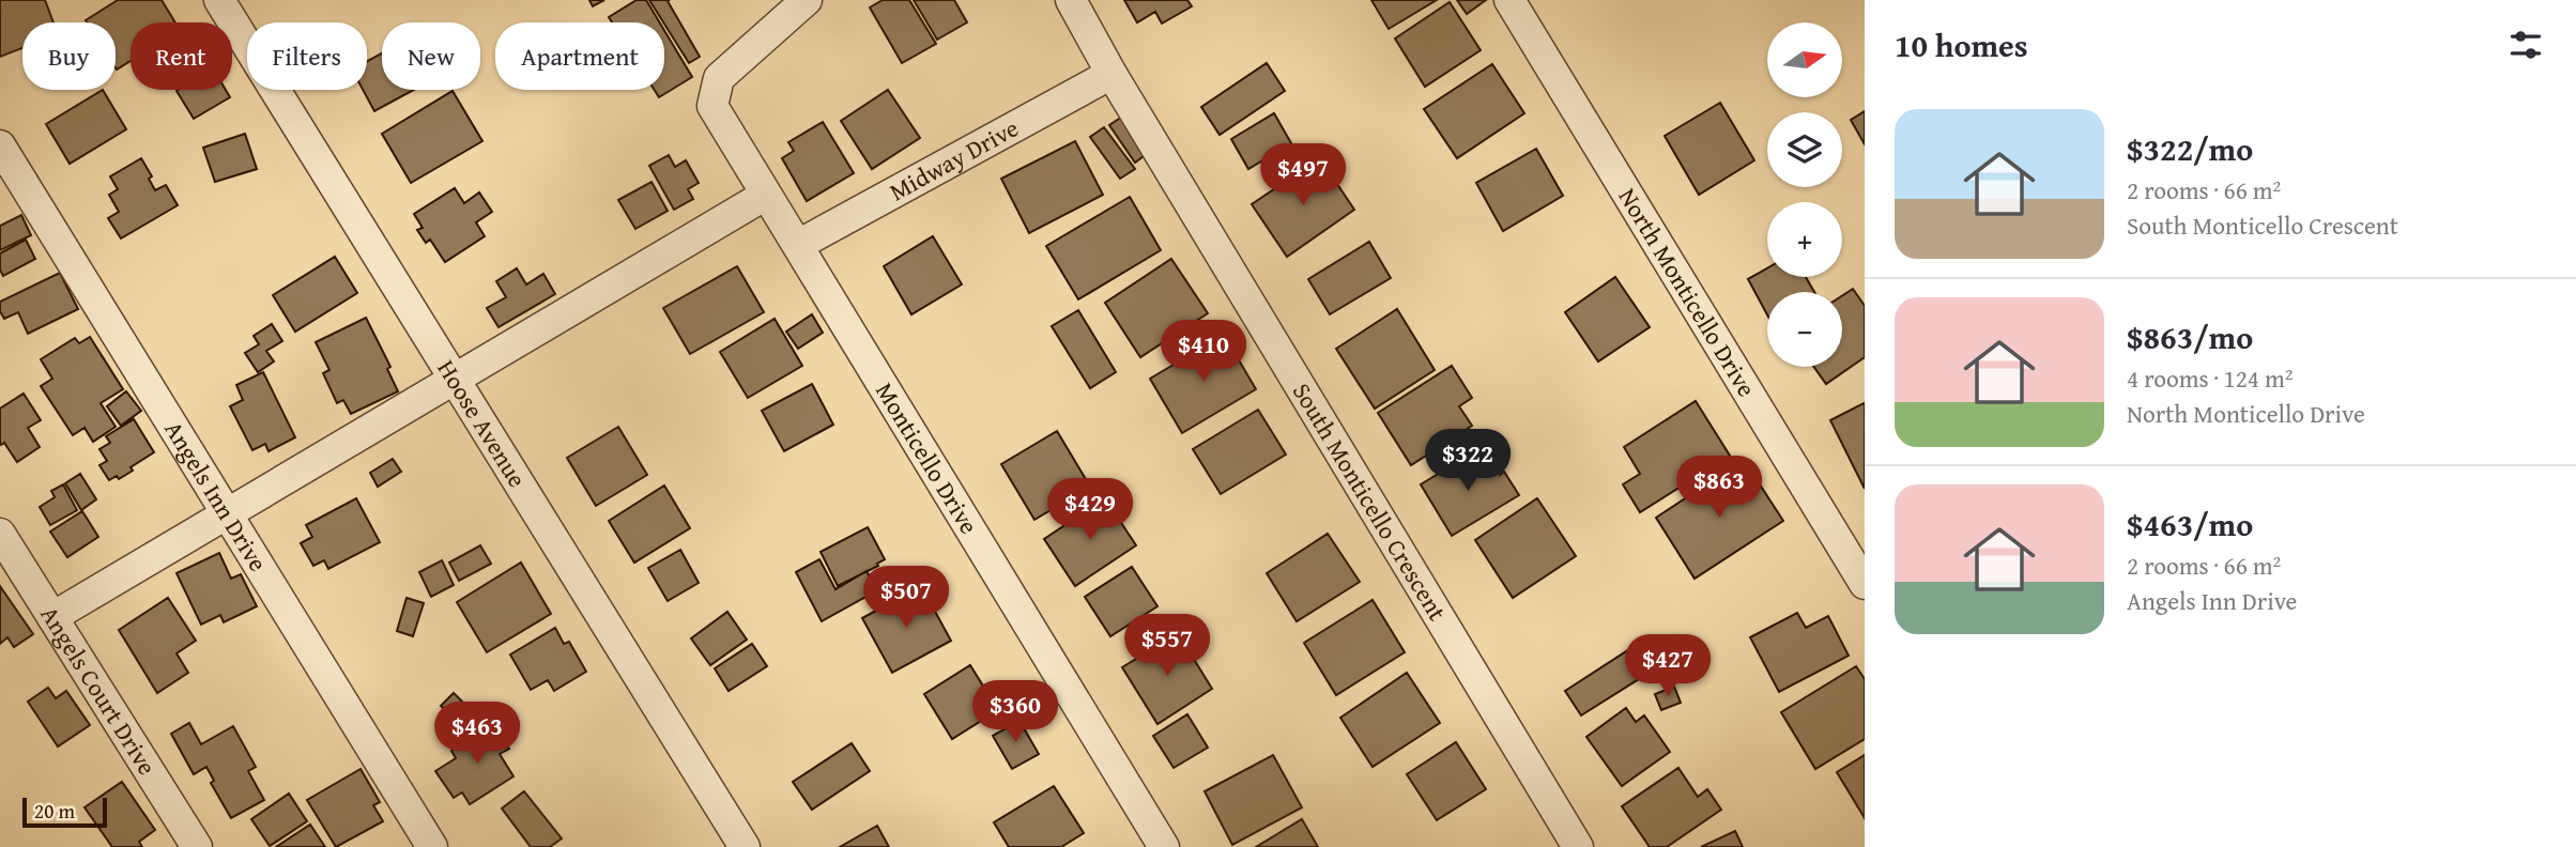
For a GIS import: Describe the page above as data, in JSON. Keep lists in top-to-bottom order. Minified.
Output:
{"streets":{"street":["Midway Drive","North Monticello Drive","Hoose Avenue","Monticello Drive","Angels Inn Drive","South Monticello Crescent","Angels Court Drive"]},"crossings":[["Midway Drive","Monticello Drive"],["Midway Drive","South Monticello Crescent"]],"scale_bar":"20 m","north":"right","page":{"heading":"10 homes","map_buttons":["+","−"],"chip":["Buy","Rent","Filters","New","Apartment"],"list":[{"name":"$322/mo","note":"2 rooms · 66 m² · South Monticello Crescent"},{"name":"$863/mo","note":"4 rooms · 124 m² · North Monticello Drive"},{"name":"$463/mo","note":"2 rooms · 66 m² · Angels Inn Drive"}],"price":["$497","$410","$322","$863","$429","$507","$557","$427","$360","$463"],"scale":"20 m"}}
